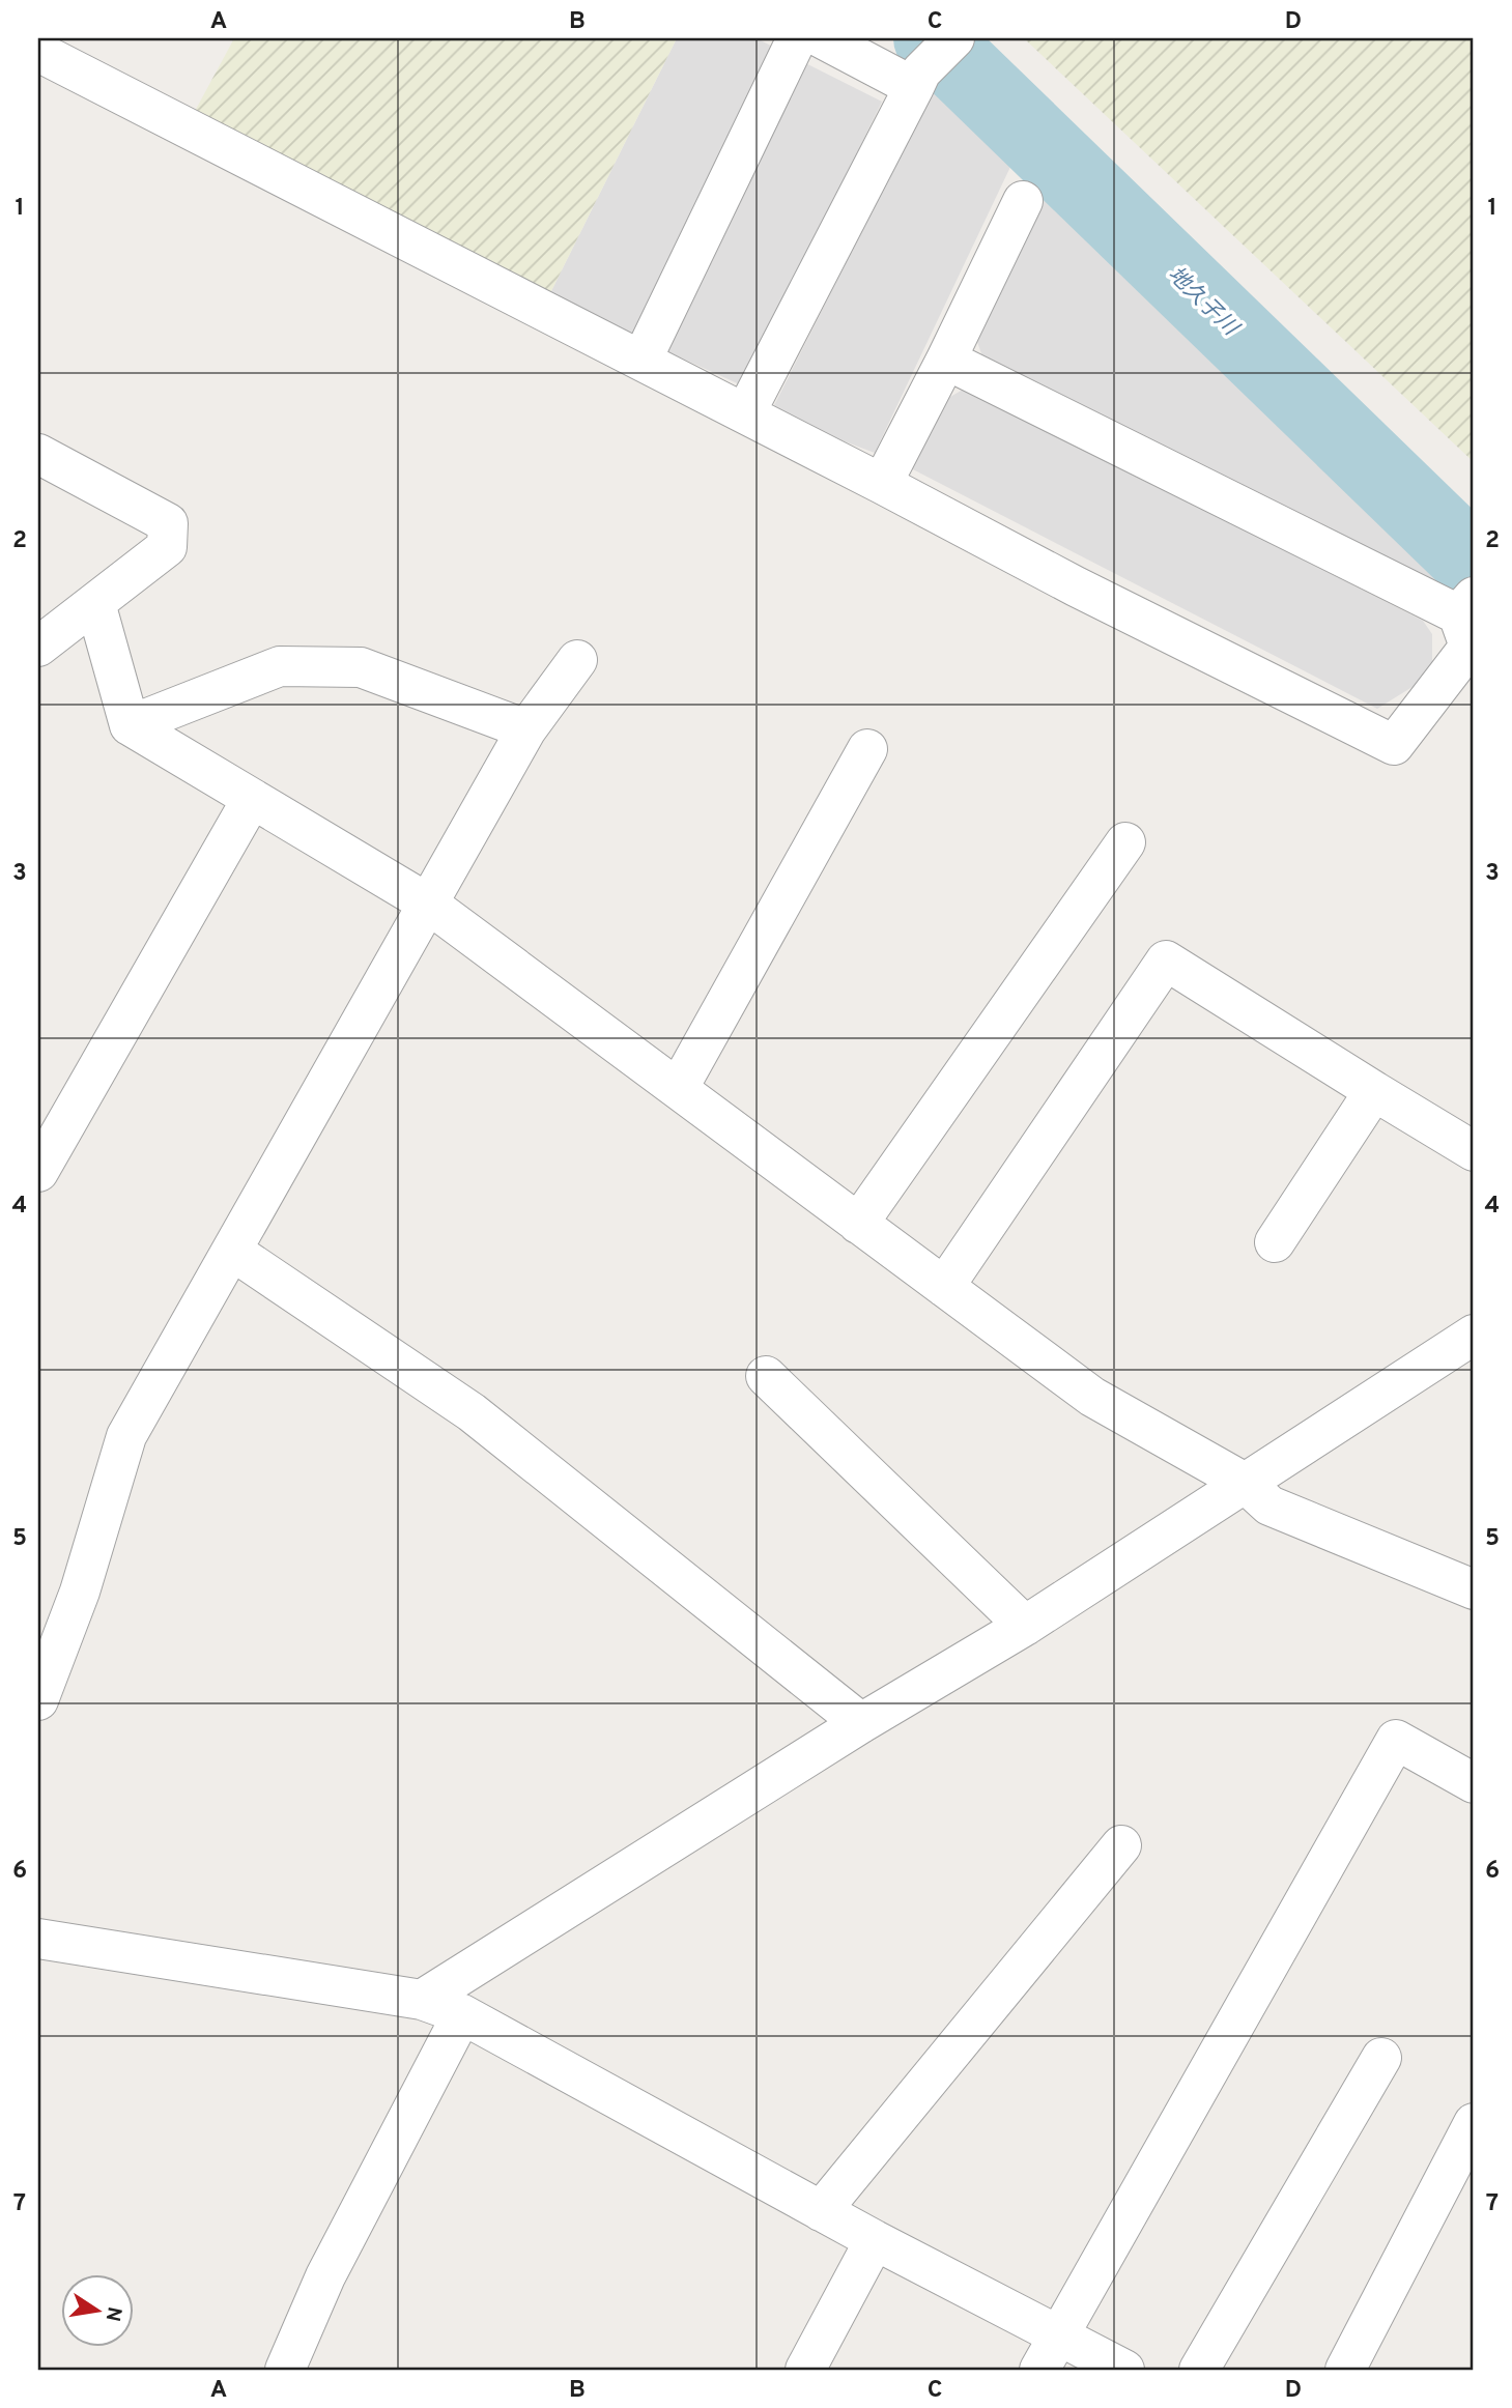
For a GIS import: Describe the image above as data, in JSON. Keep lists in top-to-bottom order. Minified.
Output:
{"water":["地久子川"],"north":"right","grid":{"columns":["A","B","C","D"],"rows":["1","2","3","4","5","6","7"]}}
